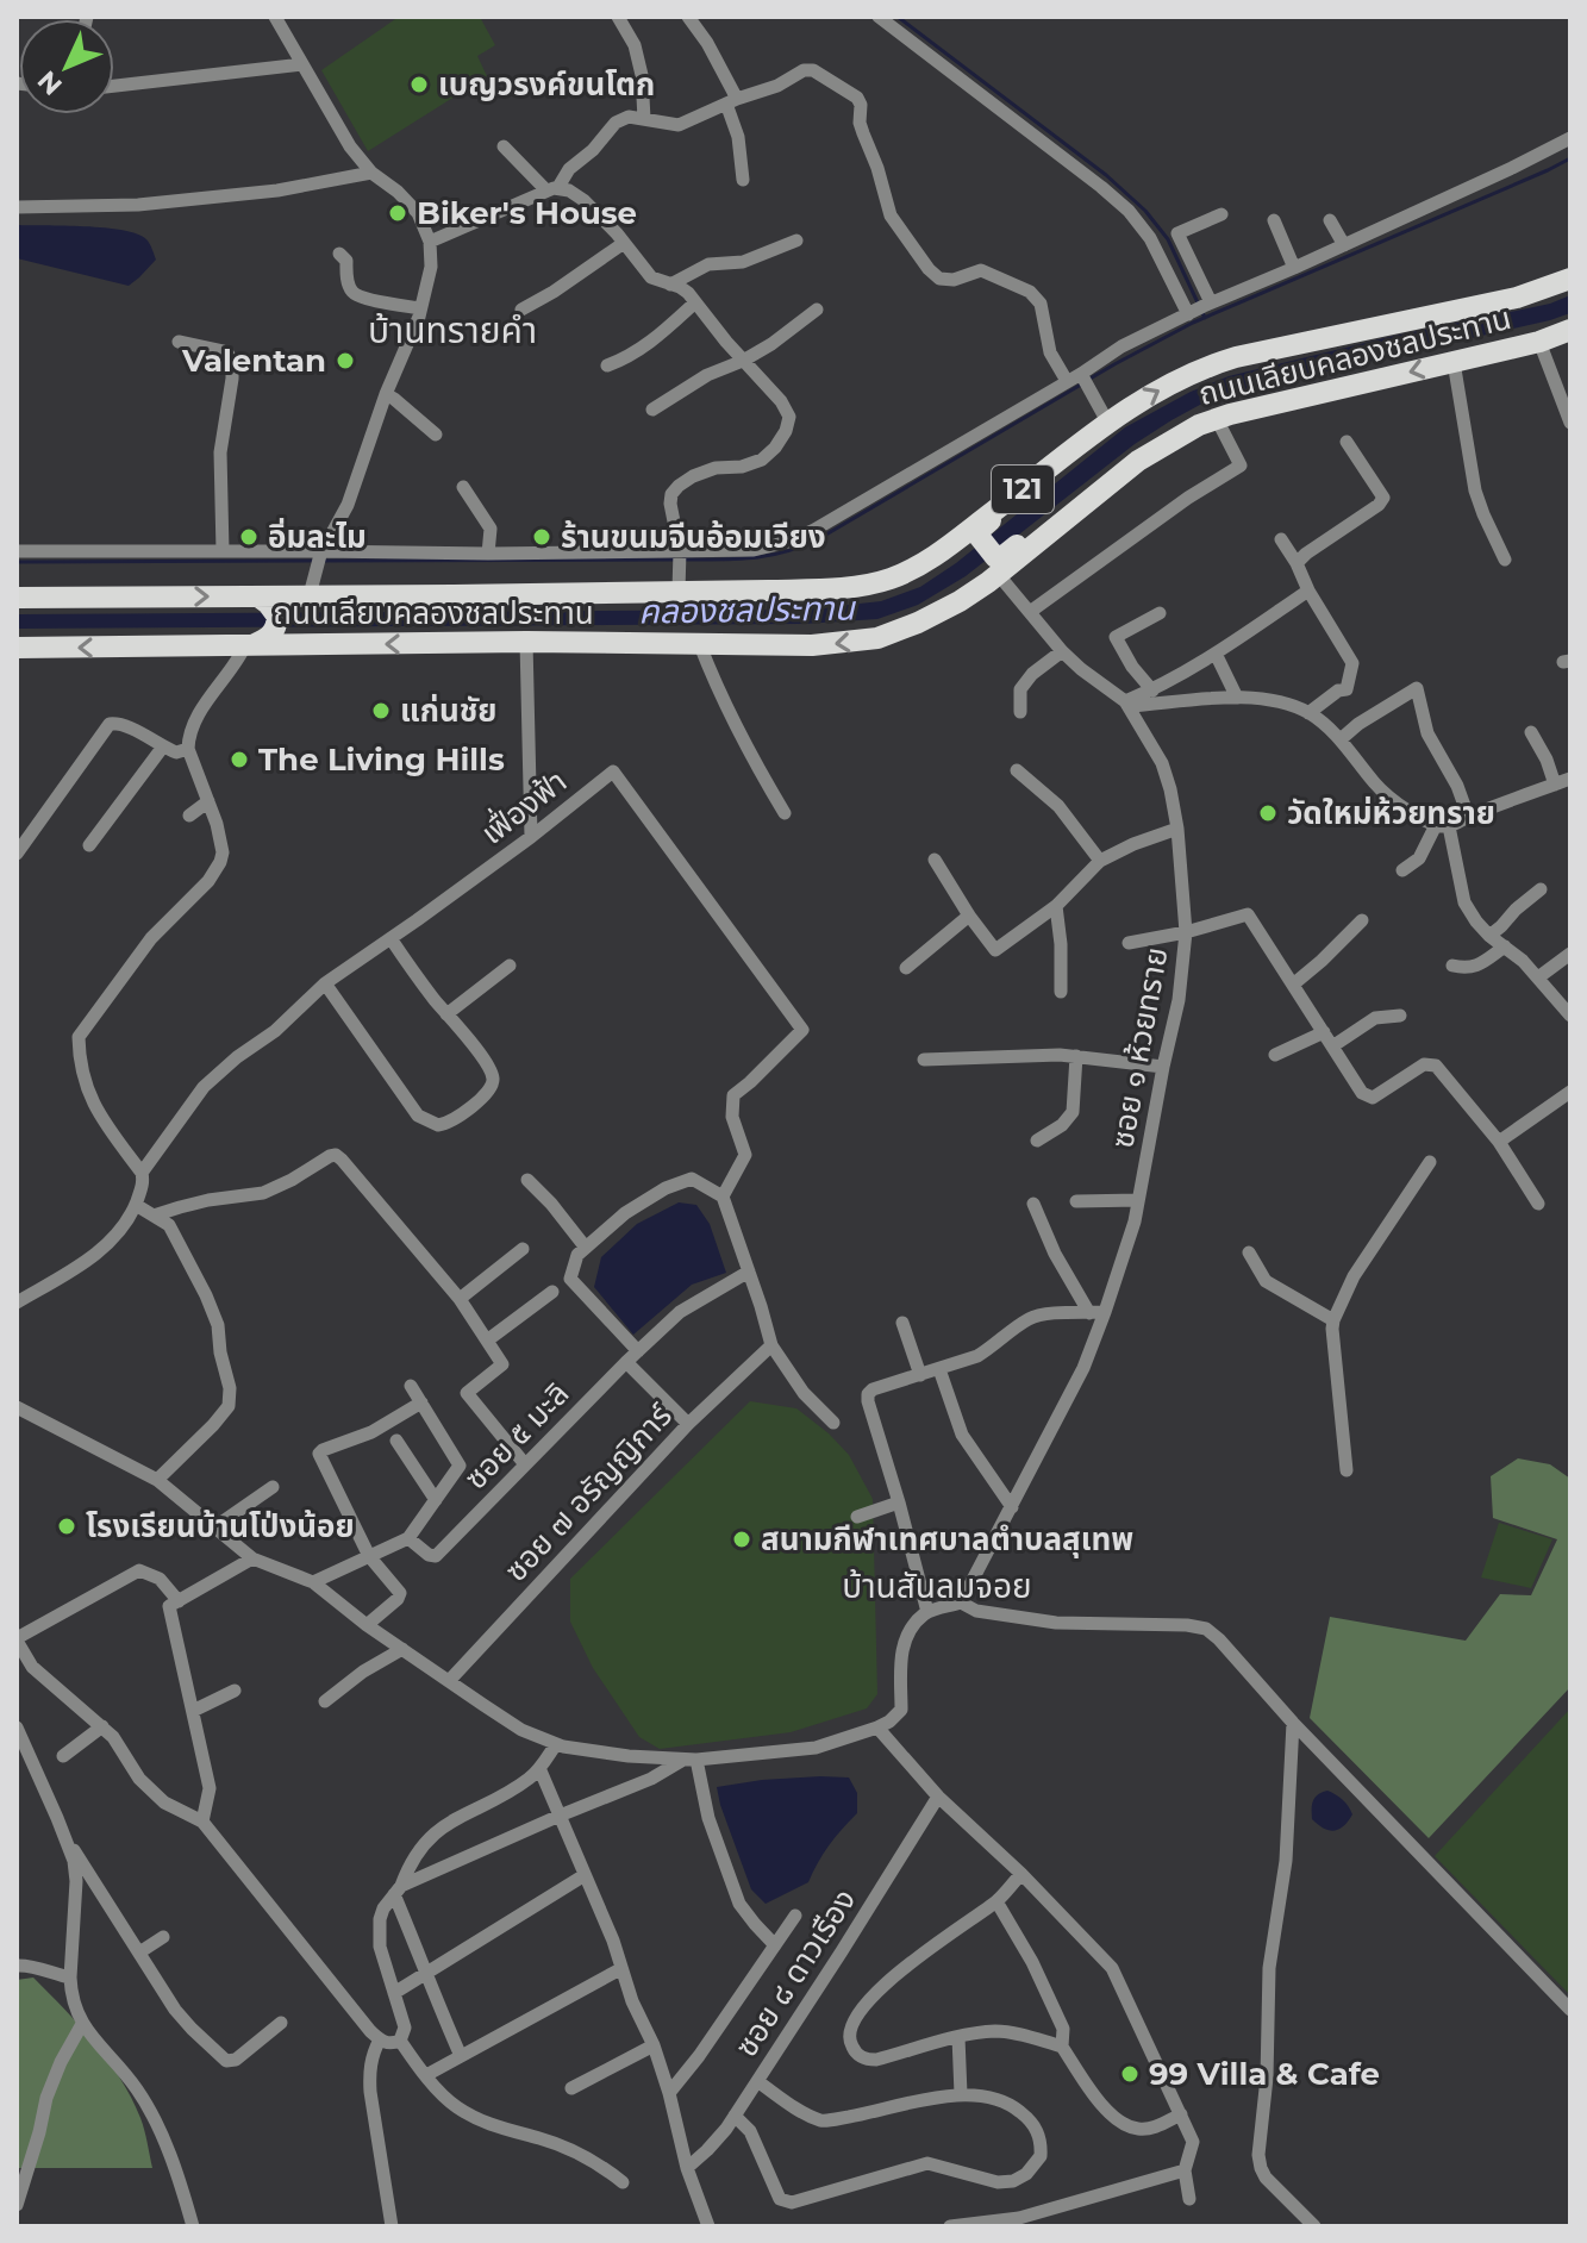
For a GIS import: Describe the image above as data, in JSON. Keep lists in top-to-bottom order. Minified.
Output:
{"streets":{"main road":["ถนนเลียบคลองชลประทาน","121"],"street":["เฟื่องฟ้า","ซอย ๑ ห้วยทราย","ซอย ๕ มะลิ","ซอย ๗ อรัญญิการ์","ซอย ๘ ดาวเรือง"]},"crossings":[["ถนนเลียบคลองชลประทาน","ซอย ๑ ห้วยทราย"]],"districts":["บ้านทรายคำ","บ้านสันลมจอย"],"water":["คลองชลประทาน"],"places":["เบญวรงค์ขนโตก","Biker's House","Valentan","อิ่มละไม","ร้านขนมจีนอ้อมเวียง","แก่นชัย","The Living Hills","วัดใหม่ห้วยทราย","โรงเรียนบ้านโป่งน้อย","สนามกีฬาเทศบาลตำบลสุเทพ","99 Villa & Cafe"],"north":"bottom left"}
